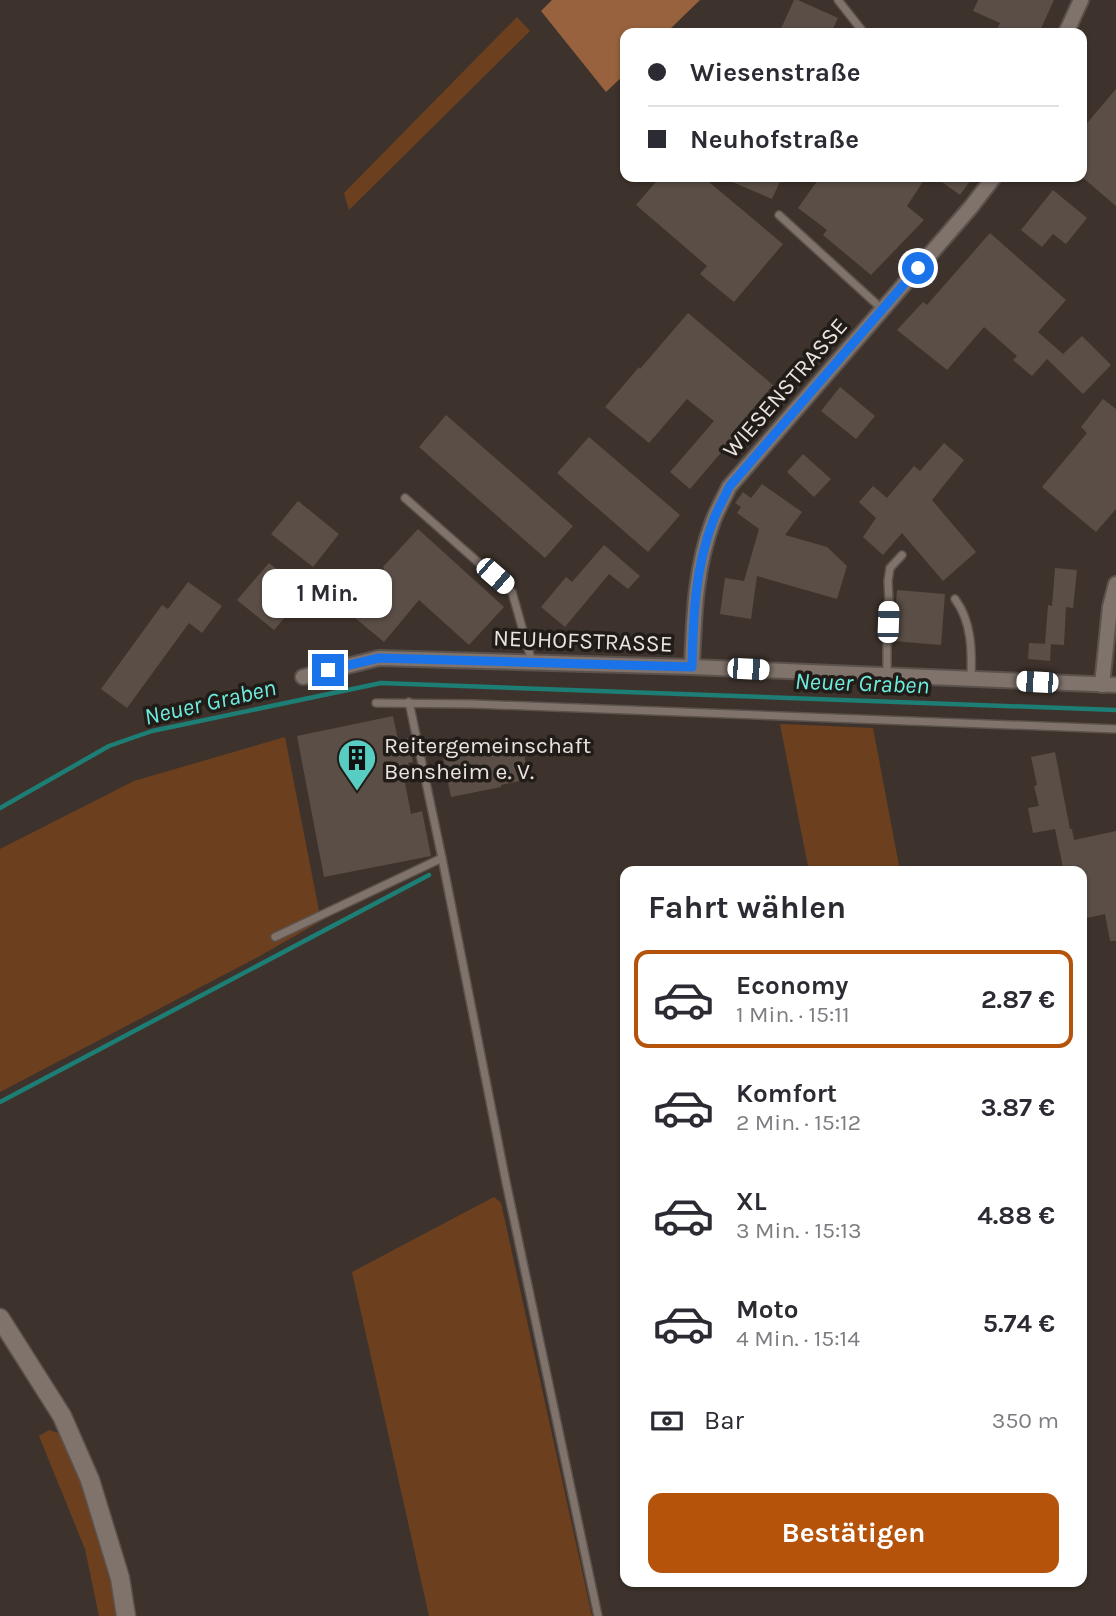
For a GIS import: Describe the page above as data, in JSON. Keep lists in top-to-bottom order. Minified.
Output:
{"streets":{"street":["WIESENSTRASSE","NEUHOFSTRASSE"]},"crossings":[["WIESENSTRASSE","NEUHOFSTRASSE"]],"water":["Neuer Graben"],"places":{"building":["Reitergemeinschaft Bensheim e. V."]},"page":{"banner":["Wiesenstraße","Neuhofstraße"],"bubble":"1 Min.","heading":"Fahrt wählen","list":[{"name":"Economy","note":"1 Min. · 15:11","value":"2.87 €"},{"name":"Komfort","note":"2 Min. · 15:12","value":"3.87 €"},{"name":"XL","note":"3 Min. · 15:13","value":"4.88 €"},{"name":"Moto","note":"4 Min. · 15:14","value":"5.74 €"}],"pay":["Bar","350 m"],"buttons":"Bestätigen"}}
